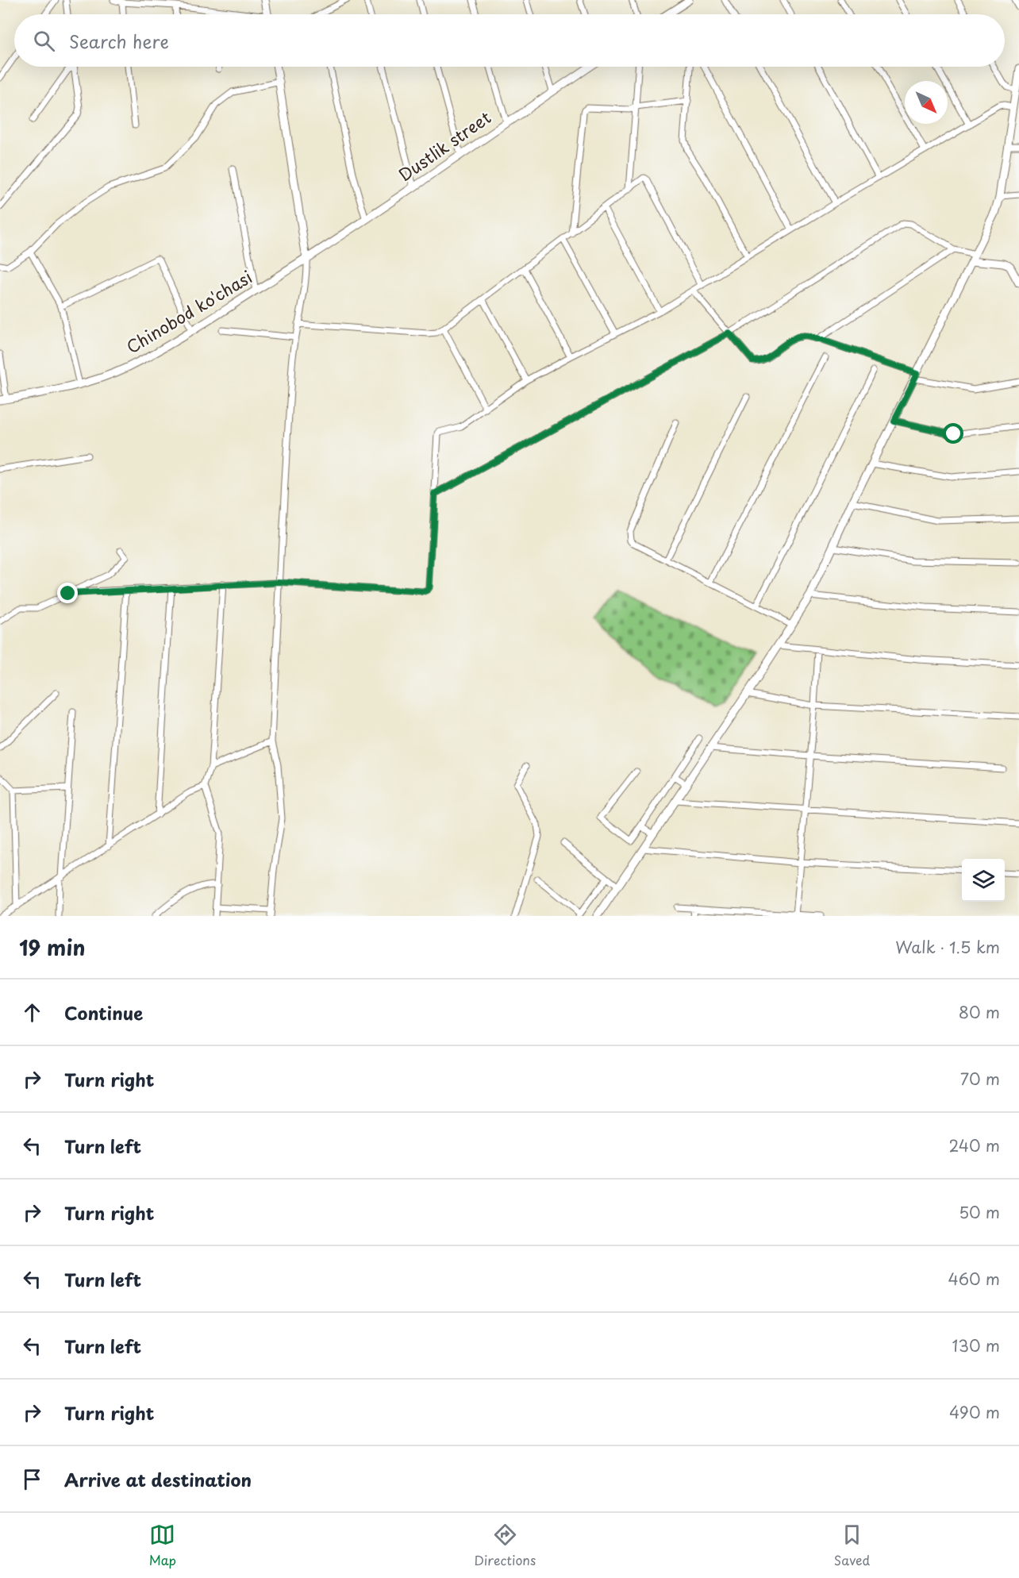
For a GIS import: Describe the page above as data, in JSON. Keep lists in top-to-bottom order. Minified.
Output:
{"streets":{"street":["Dustlik street","Chinobod ko'chasi"]},"crossings":[["Dustlik street","Chinobod ko'chasi"]],"north":"bottom right","page":{"search":"Search here","heading":["19 min","Walk · 1.5 km"],"list":[["Continue","80 m"],["Turn right","70 m"],["Turn left","240 m"],["Turn right","50 m"],["Turn left","460 m"],["Turn left","130 m"],["Turn right","490 m"],"Arrive at destination"],"nav":["Map","Directions","Saved"]}}
